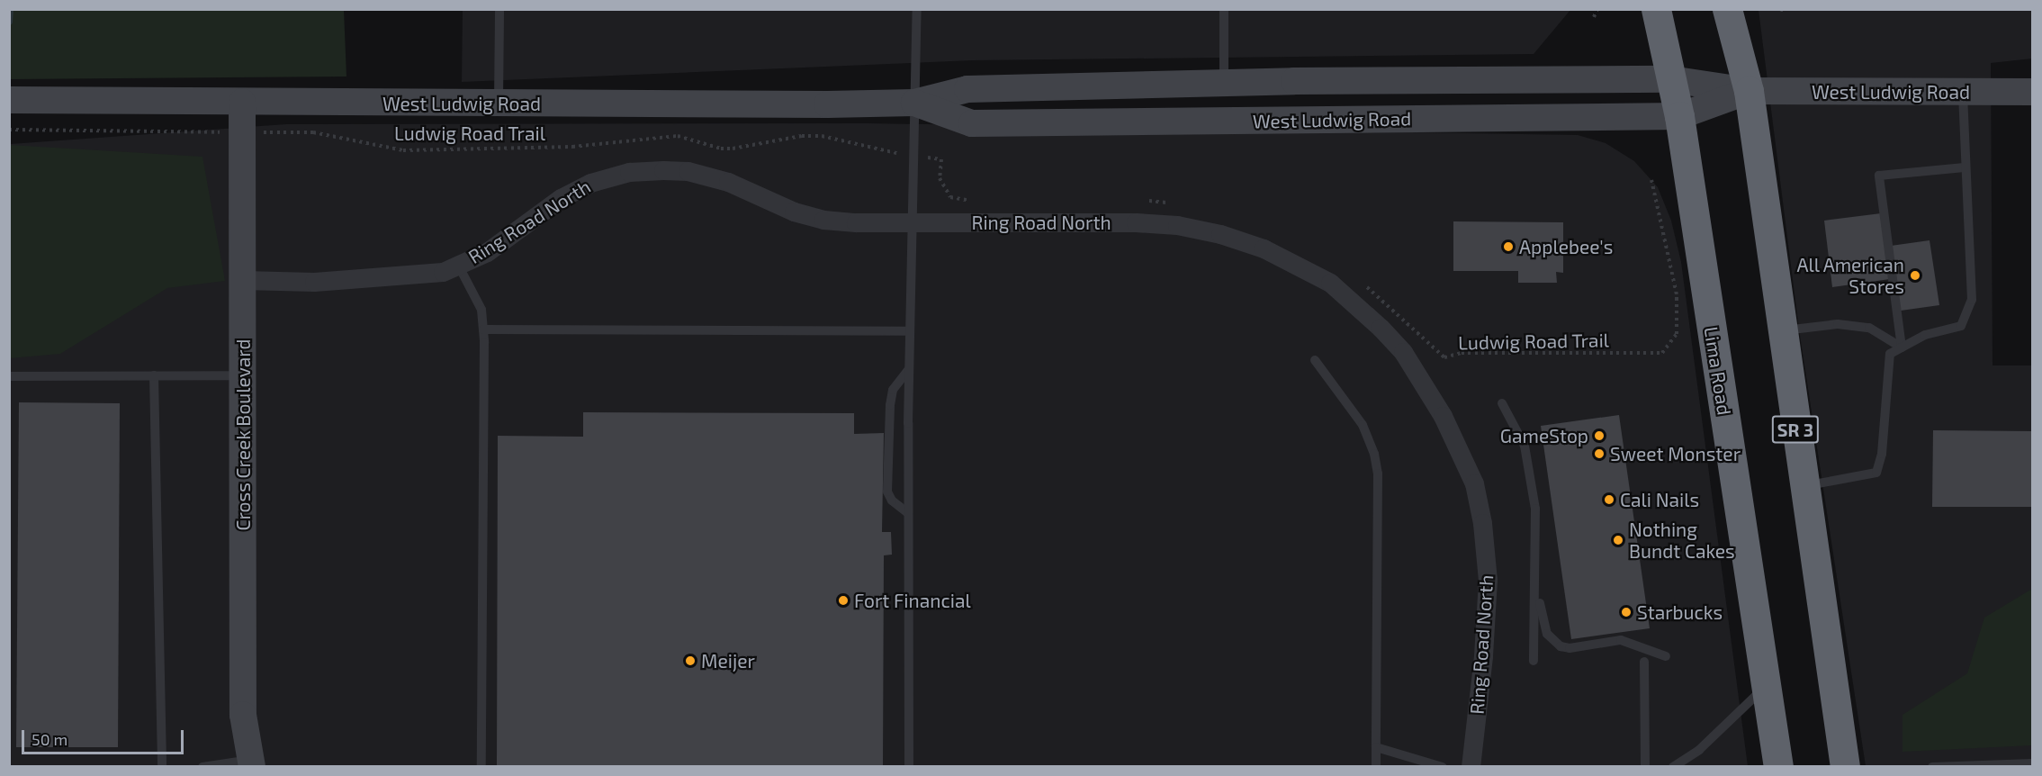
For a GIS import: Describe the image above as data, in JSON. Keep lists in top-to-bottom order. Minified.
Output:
{"streets":{"highway":["Lima Road","SR 3"],"main road":["West Ludwig Road","Cross Creek Boulevard"],"street":["Ring Road North"],"path":["Ludwig Road Trail"]},"crossings":[["West Ludwig Road","Lima Road"],["West Ludwig Road","SR 3"],["West Ludwig Road","Cross Creek Boulevard"],["Ludwig Road Trail","Cross Creek Boulevard"],["Ring Road North","Cross Creek Boulevard"]],"places":["Applebee's","All American Stores","GameStop","Sweet Monster","Cali Nails","Nothing Bundt Cakes","Fort Financial","Starbucks","Meijer"],"scale_bar":"50 m"}
